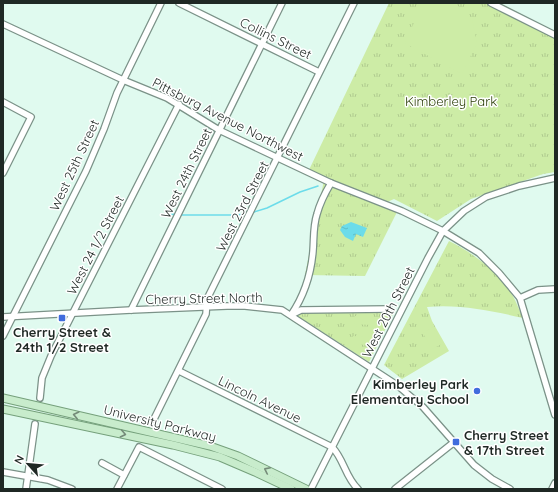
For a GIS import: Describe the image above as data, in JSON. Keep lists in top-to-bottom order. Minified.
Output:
{"streets":{"main road":["University Parkway"],"street":["Collins Street","Pittsburg Avenue Northwest","West 25th Street","West 24th Street","West 23rd Street","West 24 1/2 Street","Cherry Street North","West 20th Street","Lincoln Avenue"]},"crossings":[["Collins Street","West 24th Street"],["Collins Street","West 23rd Street"],["Pittsburg Avenue Northwest","West 25th Street"],["Pittsburg Avenue Northwest","West 24th Street"],["Pittsburg Avenue Northwest","West 23rd Street"],["Pittsburg Avenue Northwest","West 24 1/2 Street"],["Pittsburg Avenue Northwest","West 20th Street"],["West 25th Street","Cherry Street North"],["West 24th Street","Cherry Street North"],["West 23rd Street","Cherry Street North"],["West 23rd Street","Lincoln Avenue"],["West 24 1/2 Street","Cherry Street North"],["Cherry Street North","West 20th Street"],["West 20th Street","Lincoln Avenue"]],"parks":["Kimberley Park"],"places":{"transit":["Cherry Street & 24th 1/2 Street","Cherry Street & 17th Street"],"other":["Kimberley Park Elementary School"]},"north":"top left"}
